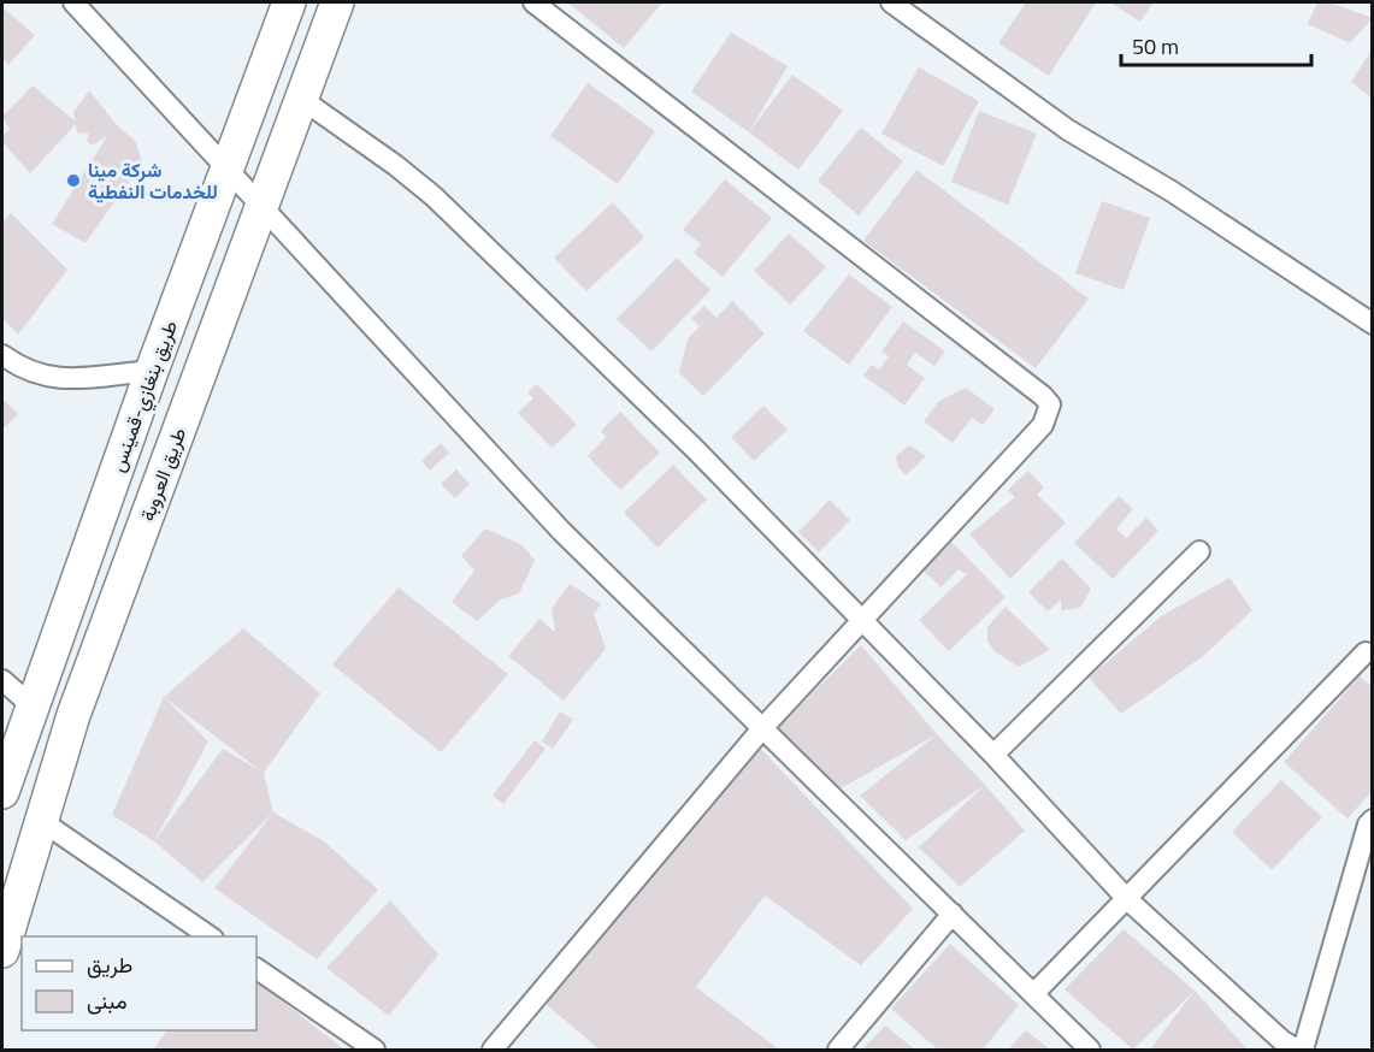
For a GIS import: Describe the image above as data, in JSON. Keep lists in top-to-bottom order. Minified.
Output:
{"streets":{"main road":["طريق بنغازي-قمينس","طريق العروبة"]},"places":["شركة مينا للخدمات النفطية"],"legend":["طريق","مبنى"],"scale_bar":"50 m"}
